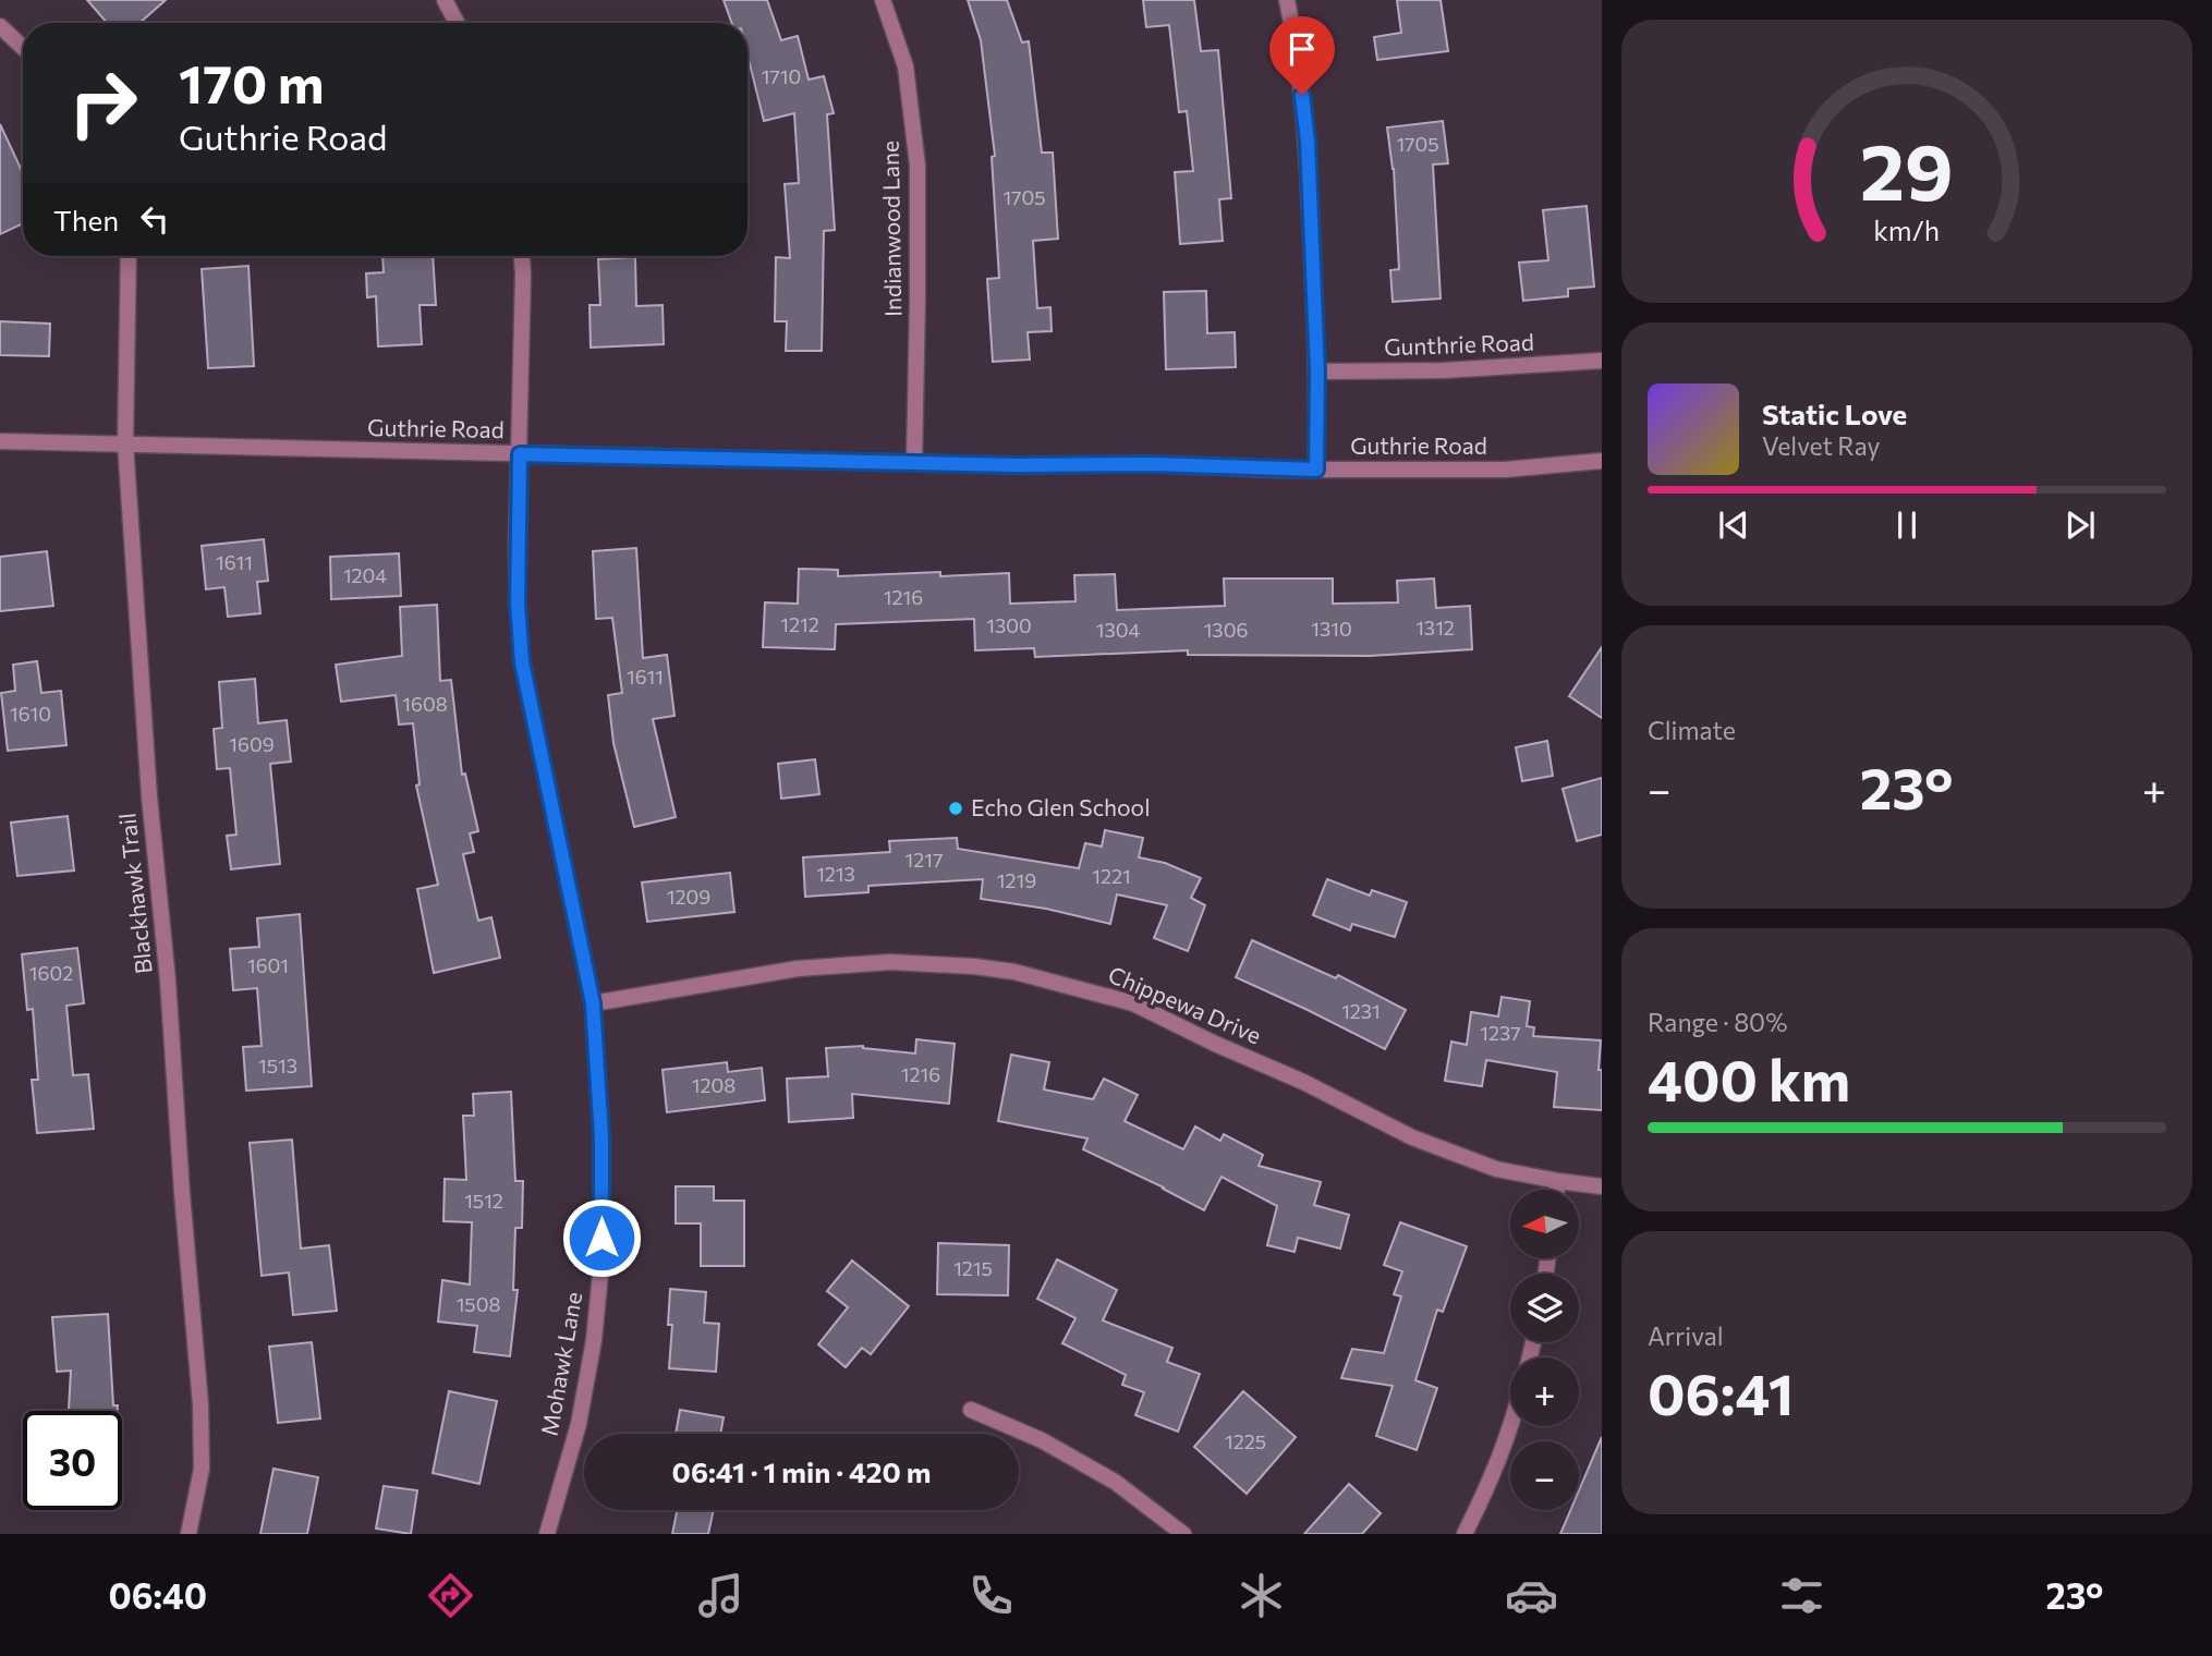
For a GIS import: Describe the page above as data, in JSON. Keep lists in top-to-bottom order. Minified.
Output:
{"streets":{"street":["Indianwood Lane","Gunthrie Road","Guthrie Road","Blackhawk Trail","Chippewa Drive","Mohawk Lane"]},"crossings":[["Indianwood Lane","Guthrie Road"],["Guthrie Road","Blackhawk Trail"],["Guthrie Road","Mohawk Lane"],["Chippewa Drive","Mohawk Lane"]],"places":["Echo Glen School"],"house_numbers":["1710","1705","1705","1611","1204","1216","1212","1300","1312","1310","1304","1306","1611","1608","1610","1609","1217","1213","1221","1219","1209","1601","1602","1231","1237","1513","1216","1208","1512","1215","1508","1225"],"north":"left","page":{"turn":["170 m","Guthrie Road"],"then":"Then","song":["Static Love","Velvet Ray"],"tile":["Climate",["Range · 80%","400 km"],["Arrival","06:41"]],"heat":["−","23°","+"],"map_buttons":["+","−"],"limit":"30","trip":"06:41 · 1 min · 420 m","tabs":["06:40","23°"],"gauge":["29","km/h"]}}
